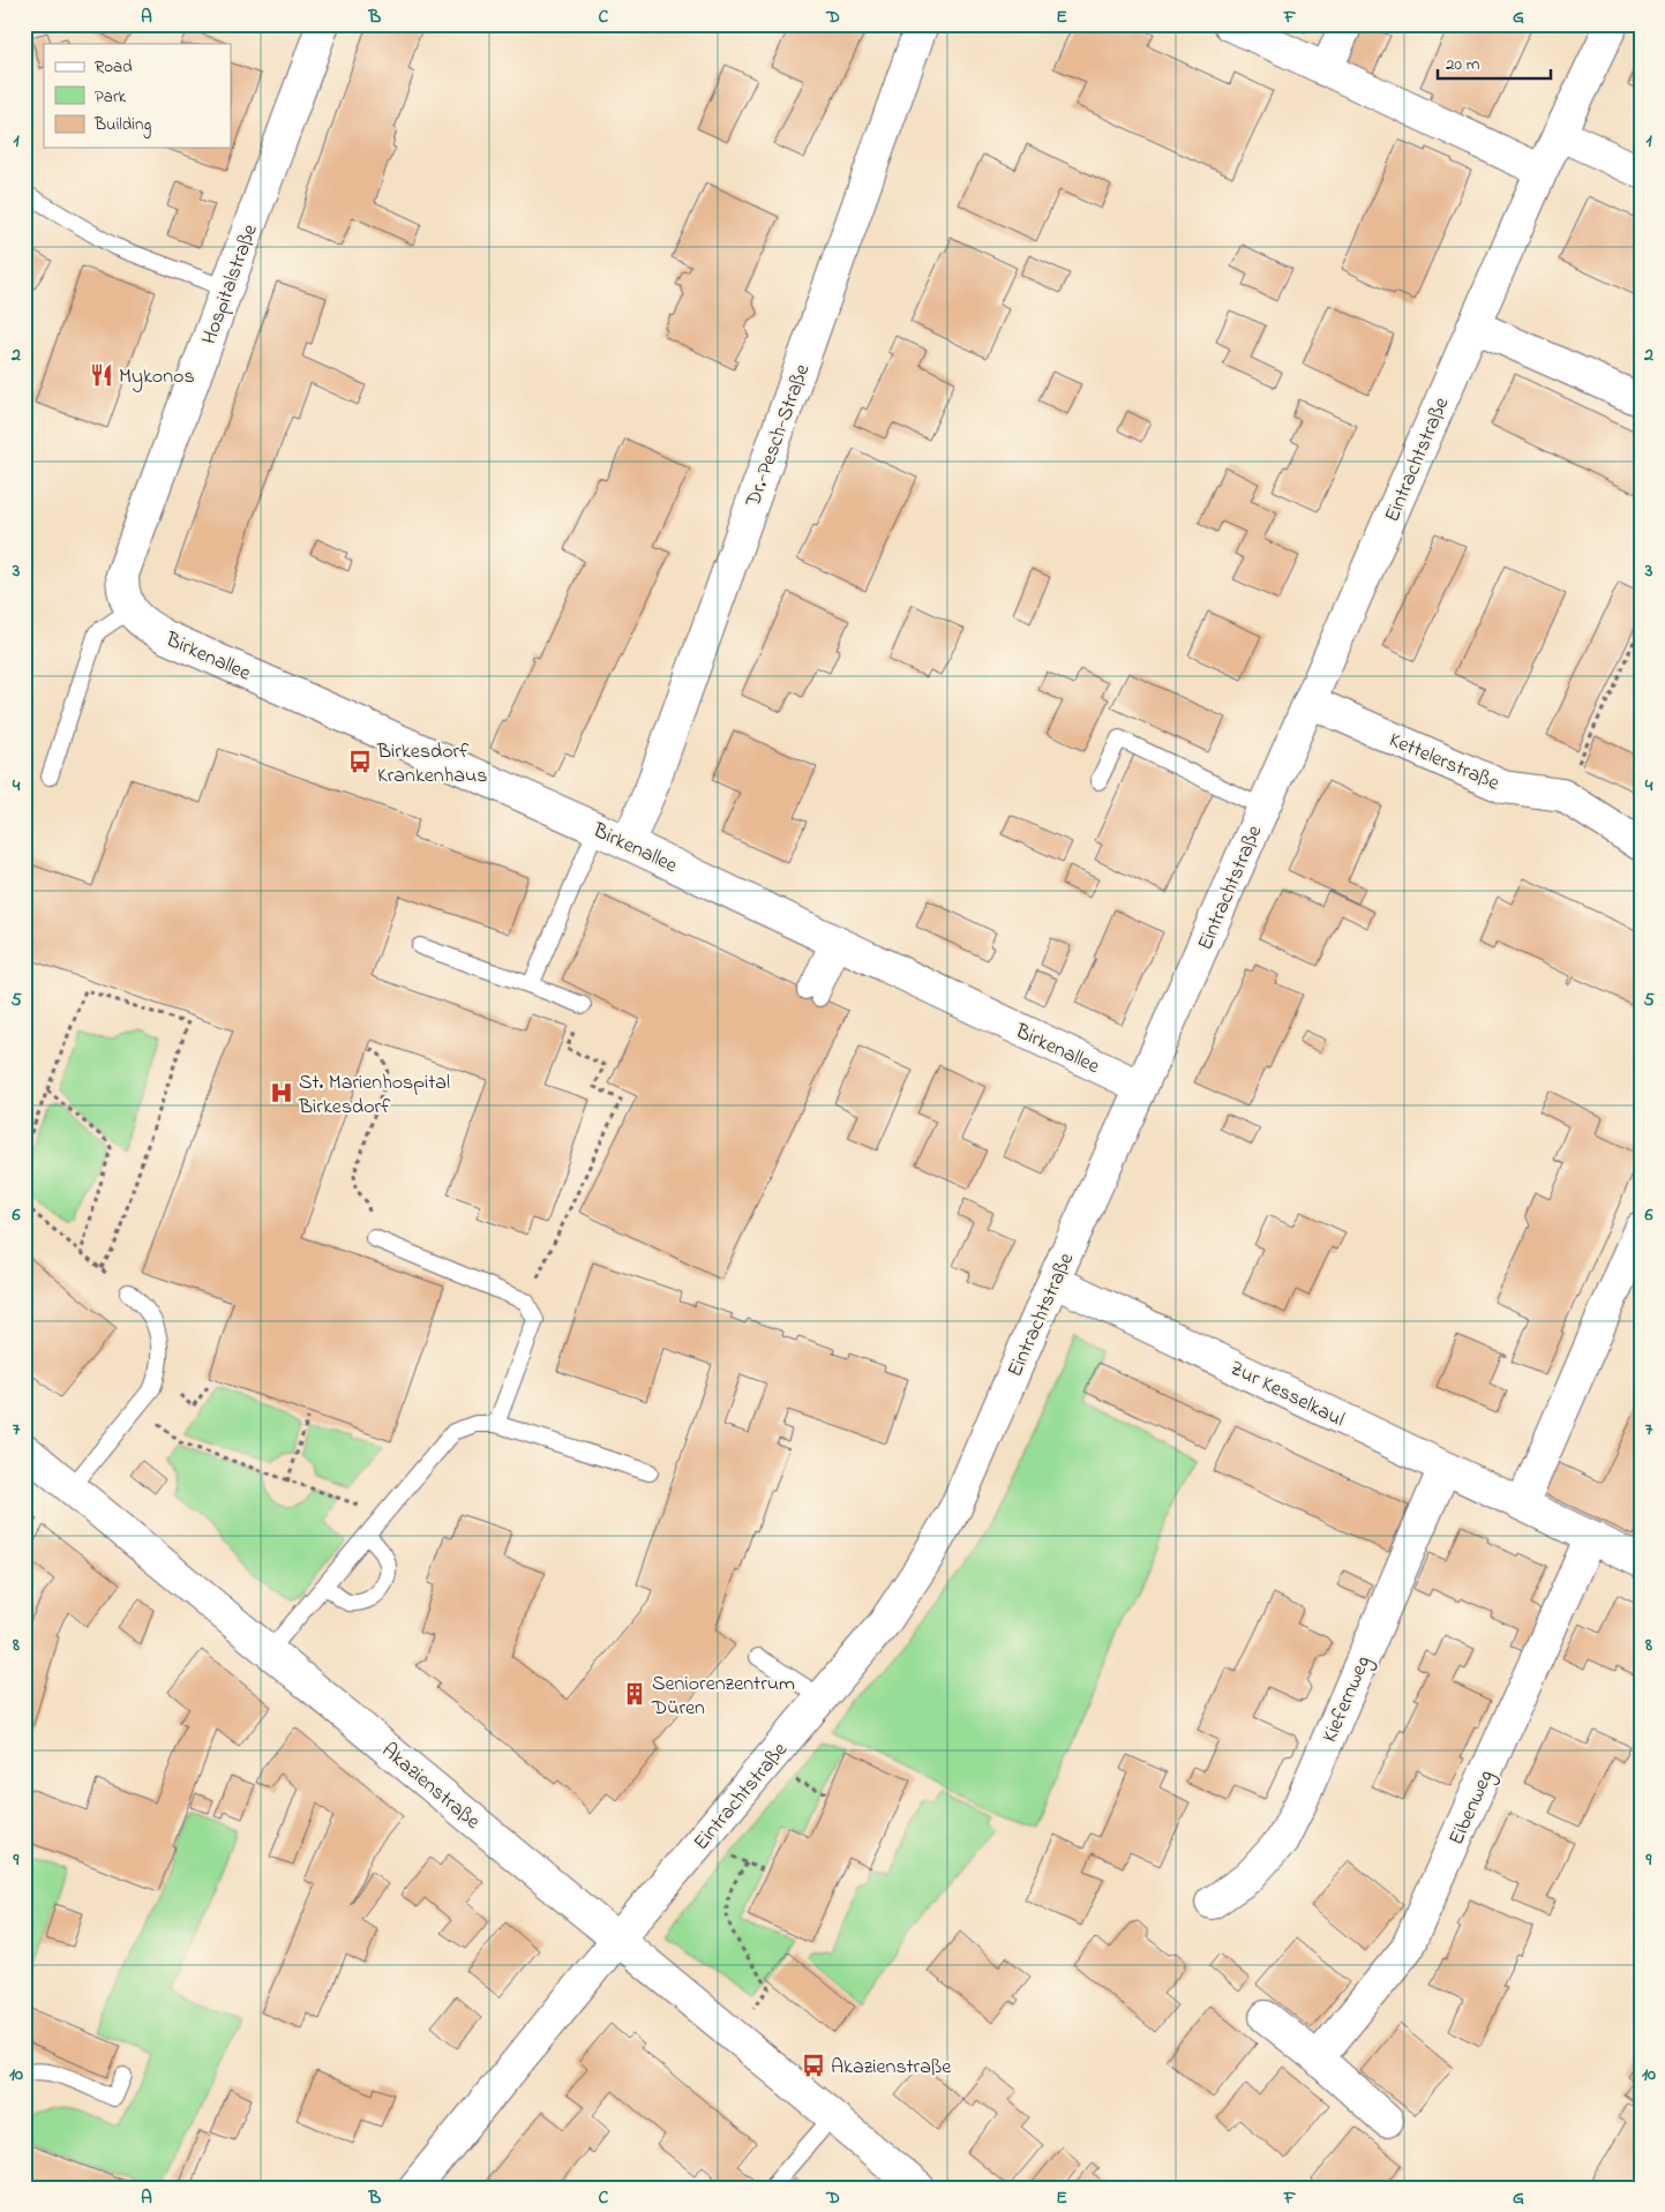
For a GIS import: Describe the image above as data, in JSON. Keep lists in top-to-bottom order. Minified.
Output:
{"streets":{"street":["Hospitalstraße","Dr.-Pesch-Straße","Eintrachtstraße","Birkenallee","Kettelerstraße","Zur Kesselkaul","Kiefernweg","Akazienstraße","Eibenweg"]},"crossings":[["Hospitalstraße","Birkenallee"],["Dr.-Pesch-Straße","Birkenallee"],["Eintrachtstraße","Birkenallee"],["Eintrachtstraße","Kettelerstraße"],["Eintrachtstraße","Zur Kesselkaul"],["Eintrachtstraße","Akazienstraße"],["Zur Kesselkaul","Kiefernweg"],["Zur Kesselkaul","Eibenweg"]],"places":{"restaurant":["Mykonos"],"bus stop":["Birkesdorf Krankenhaus","Akazienstraße"],"hospital":["St. Marienhospital Birkesdorf"],"building":["Seniorenzentrum Düren"]},"legend":["Road","Park","Building"],"scale_bar":"20 m","grid":{"columns":["A","B","C","D","E","F","G"],"rows":["1","2","3","4","5","6","7","8","9","10"]}}
